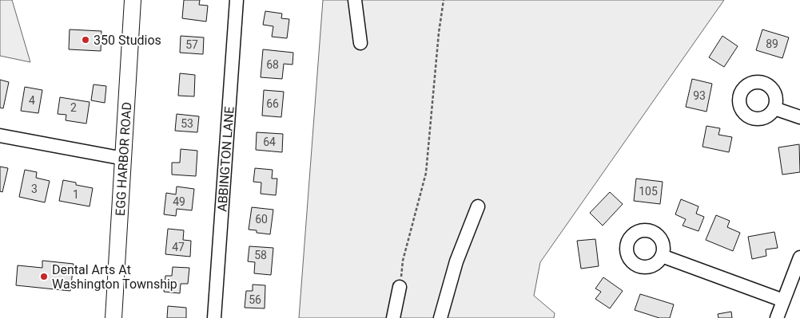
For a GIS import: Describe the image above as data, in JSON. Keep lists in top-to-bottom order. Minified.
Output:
{"streets":{"main road":["EGG HARBOR ROAD"],"street":["ABBINGTON LANE"]},"places":["350 Studios","Dental Arts At Washington Township"],"house_numbers":["89","57","68","93","4","66","2","53","64","3","105","1","49","60","47","58","56"]}
